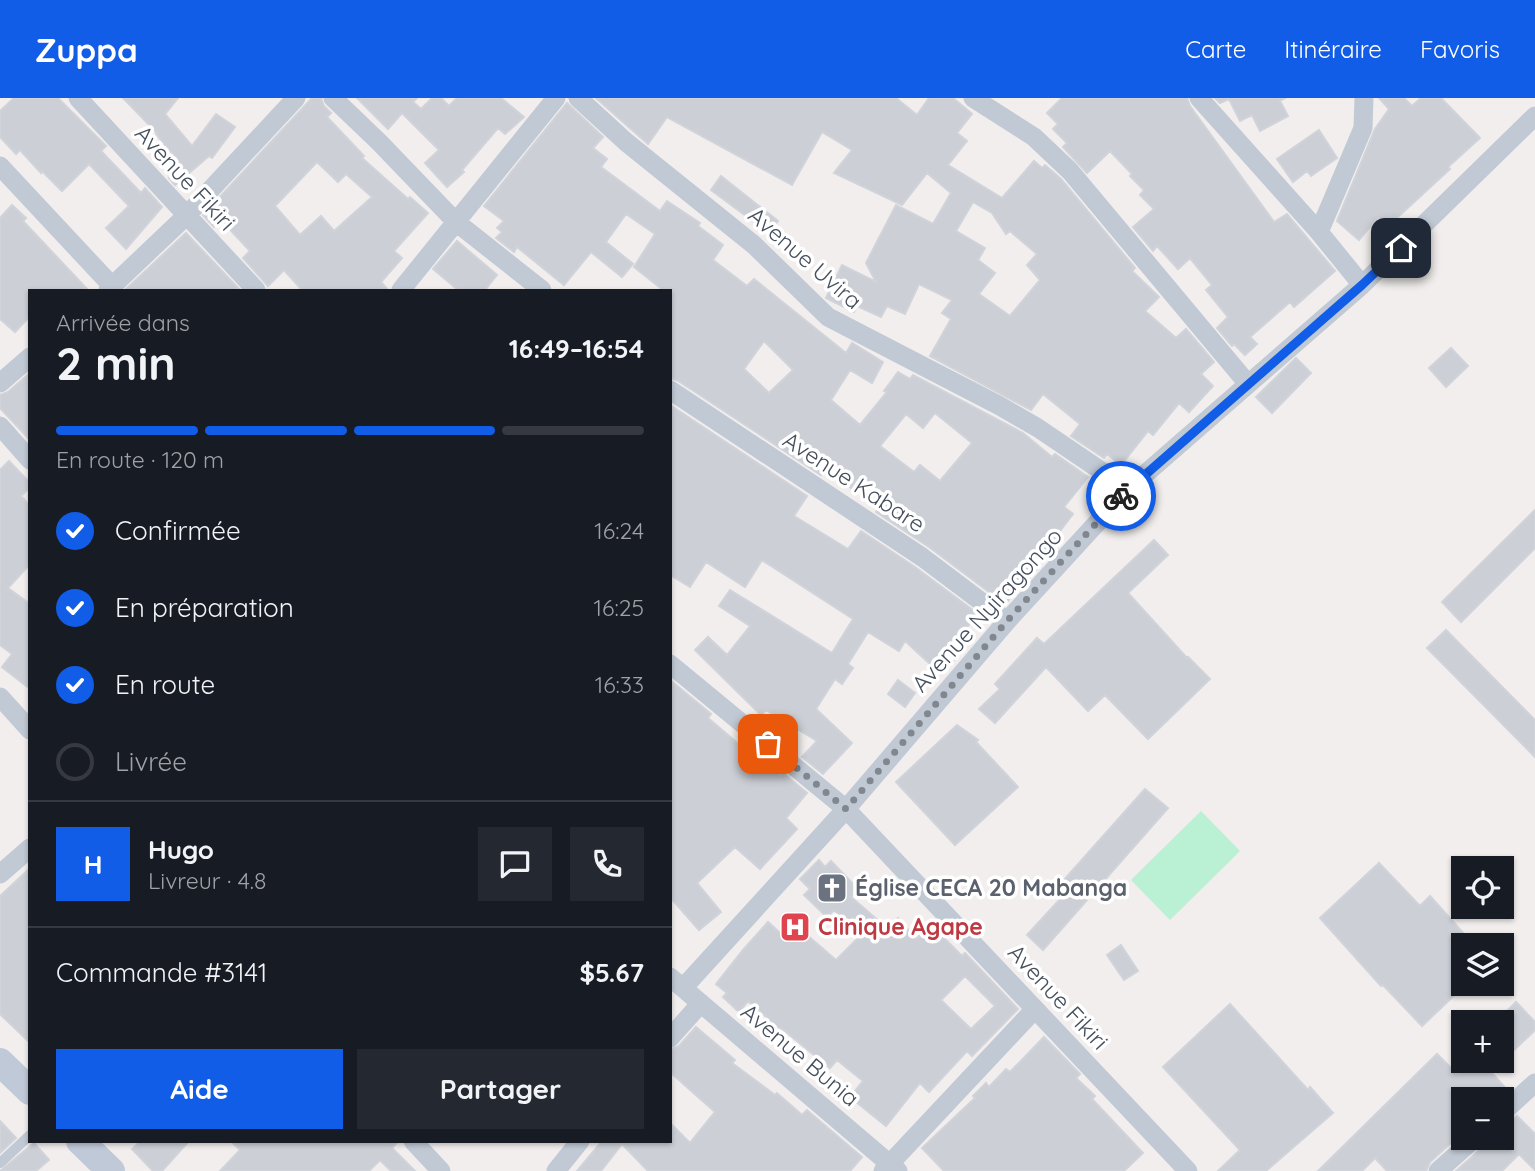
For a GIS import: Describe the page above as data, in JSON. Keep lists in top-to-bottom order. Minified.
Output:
{"streets":{"street":["Avenue Fikiri","Avenue Uvira","Avenue Kabare","Avenue Nyiragongo","Avenue Bunia"]},"crossings":[["Avenue Fikiri","Avenue Nyiragongo"],["Avenue Uvira","Avenue Nyiragongo"],["Avenue Kabare","Avenue Nyiragongo"],["Avenue Nyiragongo","Avenue Bunia"]],"places":{"church":["Église CECA 20 Mabanga"],"hospital":["Clinique Agape"]},"page":{"header":"Zuppa","nav":["Carte","Itinéraire","Favoris"],"heading":["2 min","Arrivée dans","16:49–16:54"],"panel":["Hugo","Livreur · 4.8","Commande #3141","$5.67"],"bar":"En route · 120 m","list":[["Confirmée","16:24"],["En préparation","16:25"],["En route","16:33"],"Livrée"],"round":"H","map_buttons":["+","−"],"buttons":["Aide","Partager"]}}
